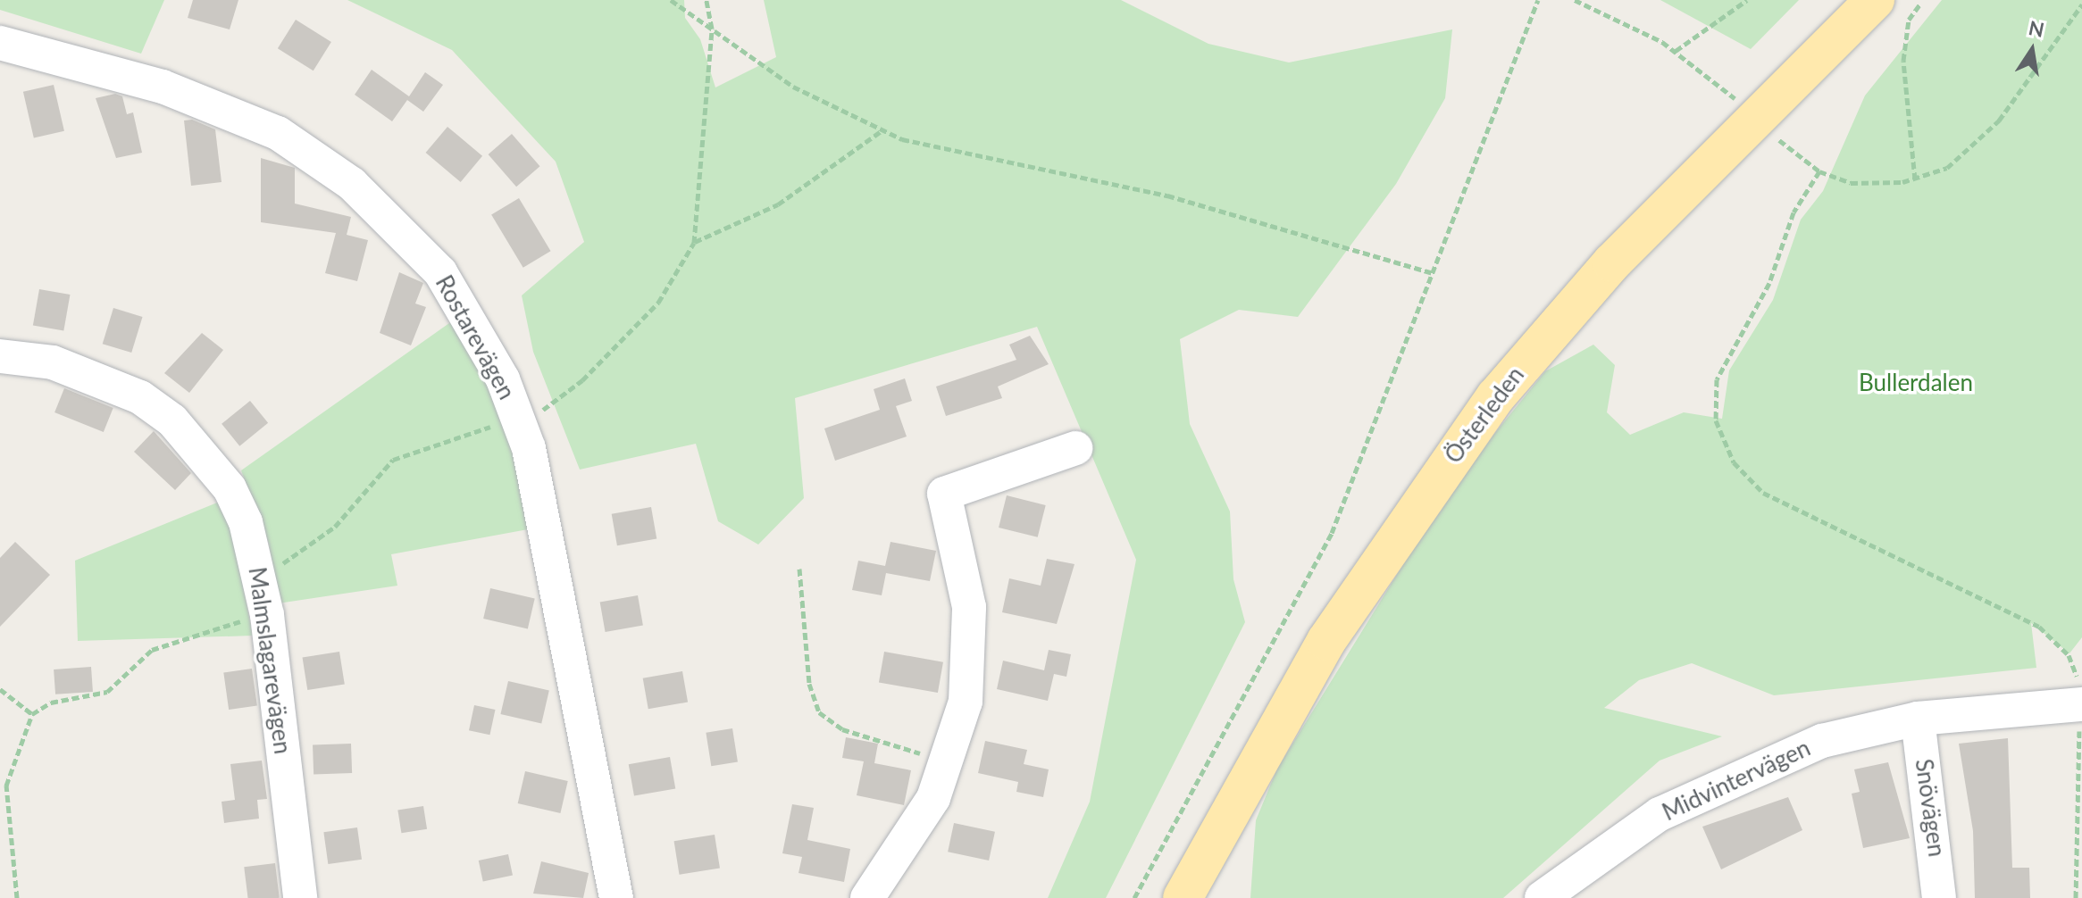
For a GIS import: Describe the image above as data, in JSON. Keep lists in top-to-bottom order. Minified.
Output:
{"streets":{"main road":["Österleden"],"street":["Rostarevägen","Malmslagarevägen","Midvintervägen","Snövägen"]},"crossings":[["Midvintervägen","Snövägen"]],"parks":["Bullerdalen"],"north":"top"}
